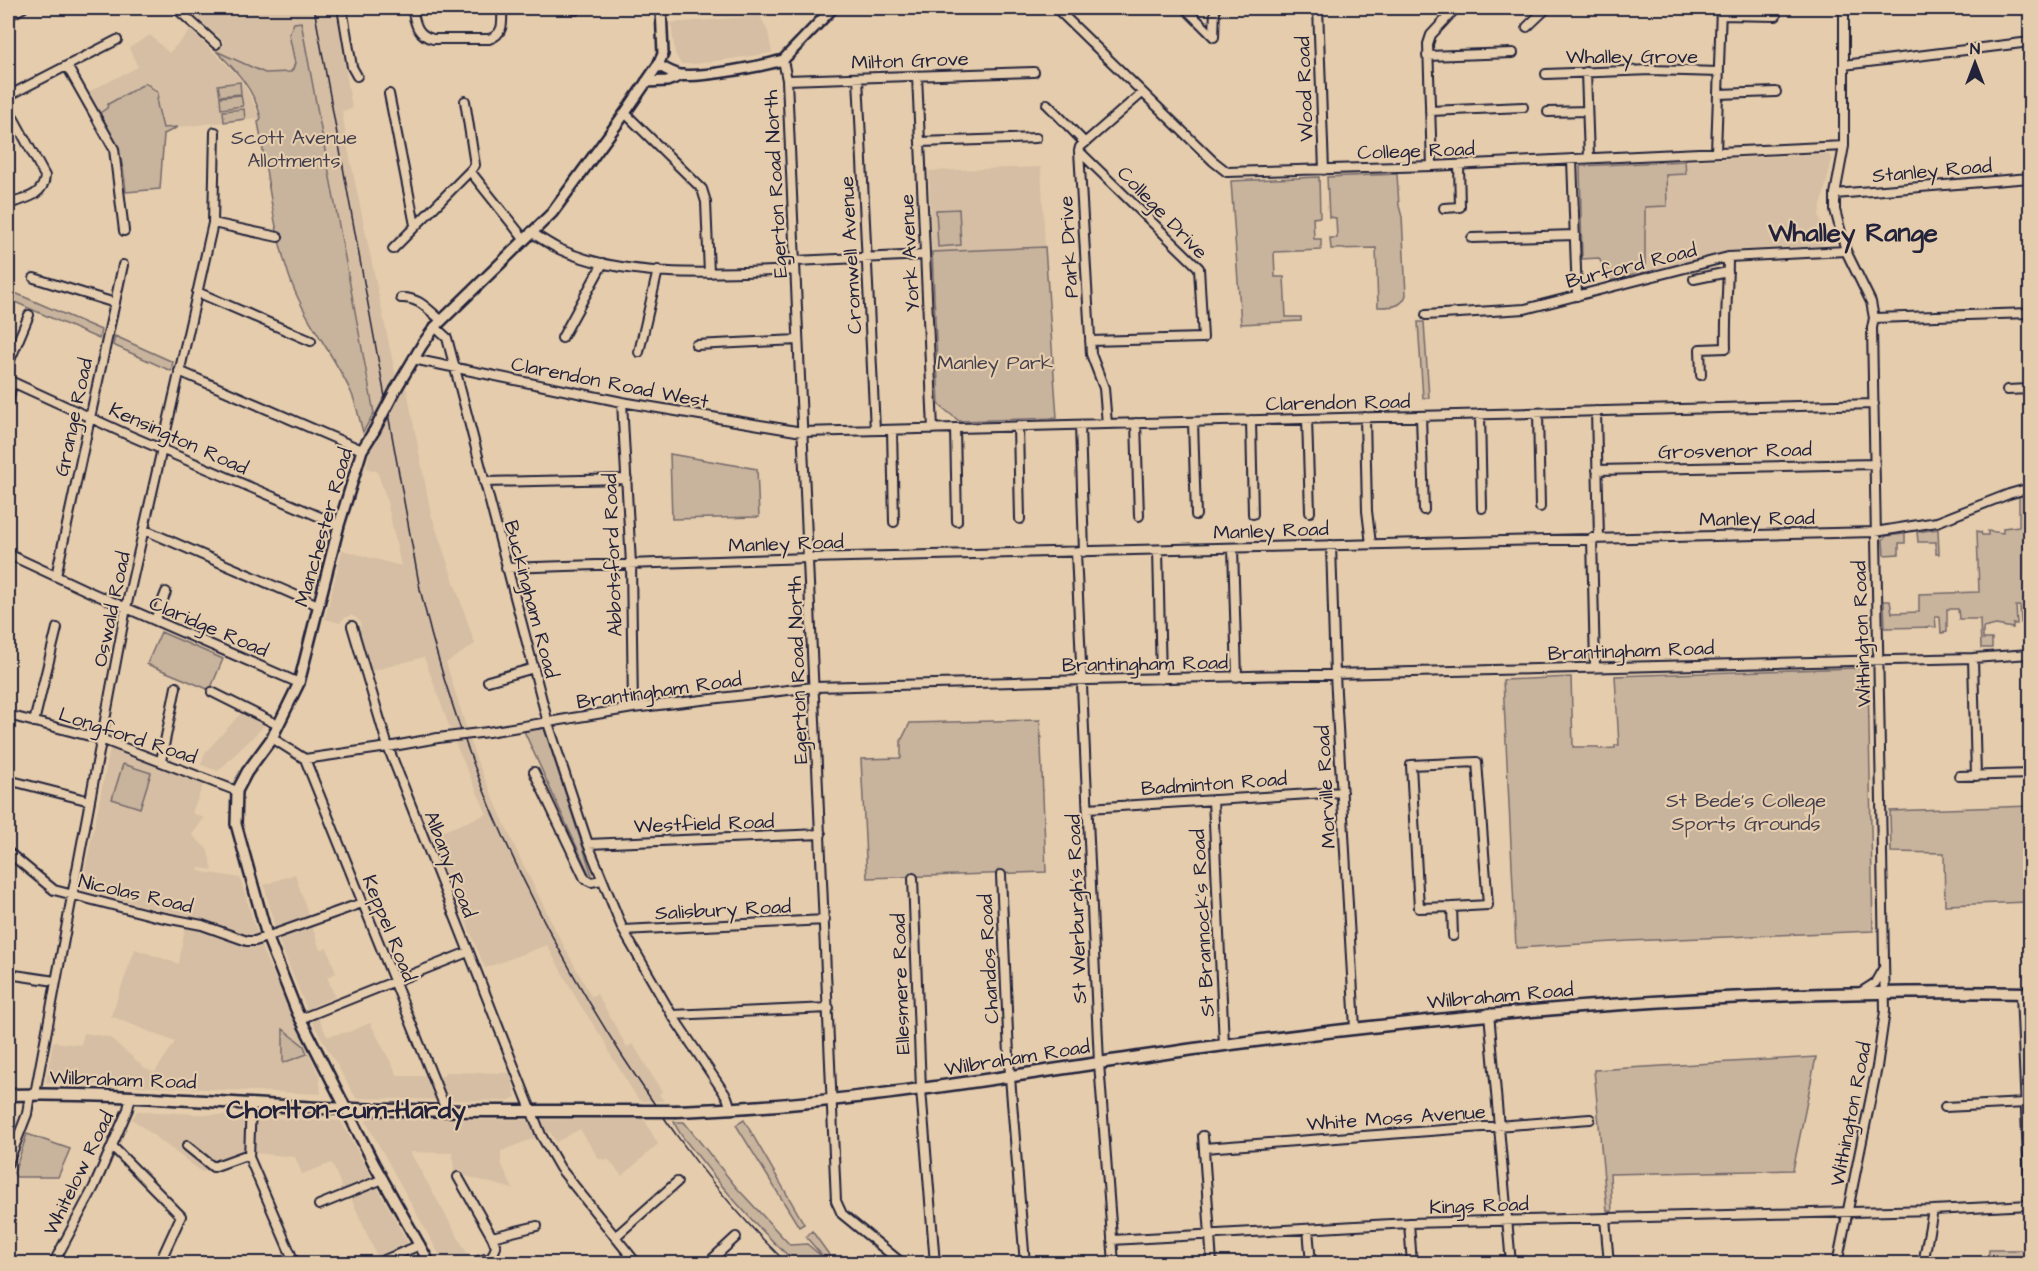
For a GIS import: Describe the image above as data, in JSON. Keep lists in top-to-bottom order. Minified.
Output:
{"streets":{"highway":["Wilbraham Road"],"main road":["Manchester Road"],"street":["Whalley Grove","Milton Grove","Wood Road","College Road","Stanley Road","Egerton Road North","College Drive","Park Drive","York Avenue","Cromwell Avenue","Burford Road","Clarendon Road West","Clarendon Road","Grange Road","Kensington Road","Grosvenor Road","Manley Road","Abbotsford Road","Buckingham Road","Oswald Road","Claridge Road","Withington Road","Brantingham Road","Longford Road","Badminton Road","Morville Road","Westfield Road","Albany Road","Nicolas Road","Salisbury Road","St Werburgh's Road","St Brannock's Road","Keppel Road","Chandos Road","Ellesmere Road","White Moss Avenue","Whitelow Road","Kings Road"]},"crossings":[["Milton Grove","Egerton Road North"],["Milton Grove","York Avenue"],["Milton Grove","Cromwell Avenue"],["Wood Road","College Road"],["College Road","Withington Road"],["Stanley Road","Withington Road"],["Egerton Road North","Clarendon Road West"],["Egerton Road North","Clarendon Road"],["Egerton Road North","Manley Road"],["Egerton Road North","Brantingham Road"],["Egerton Road North","Westfield Road"],["Egerton Road North","Salisbury Road"],["Egerton Road North","Wilbraham Road"],["College Drive","Park Drive"],["Park Drive","Clarendon Road"],["York Avenue","Clarendon Road"],["Cromwell Avenue","Clarendon Road"],["Burford Road","Withington Road"],["Clarendon Road West","Clarendon Road"],["Clarendon Road West","Manchester Road"],["Clarendon Road West","Abbotsford Road"],["Clarendon Road West","Buckingham Road"],["Clarendon Road","Withington Road"],["Clarendon Road","St Werburgh's Road"],["Grange Road","Kensington Road"],["Grange Road","Claridge Road"],["Kensington Road","Manchester Road"],["Kensington Road","Oswald Road"],["Grosvenor Road","Withington Road"],["Manley Road","Abbotsford Road"],["Manley Road","Buckingham Road"],["Manley Road","Withington Road"],["Manley Road","Morville Road"],["Manley Road","St Werburgh's Road"],["Manchester Road","Buckingham Road"],["Manchester Road","Claridge Road"],["Manchester Road","Longford Road"],["Manchester Road","Nicolas Road"],["Manchester Road","Wilbraham Road"],["Abbotsford Road","Brantingham Road"],["Buckingham Road","Brantingham Road"],["Buckingham Road","Westfield Road"],["Buckingham Road","Salisbury Road"],["Buckingham Road","Wilbraham Road"],["Oswald Road","Claridge Road"],["Oswald Road","Longford Road"],["Oswald Road","Nicolas Road"],["Oswald Road","Wilbraham Road"],["Withington Road","Brantingham Road"],["Withington Road","Wilbraham Road"],["Withington Road","Kings Road"],["Brantingham Road","Morville Road"],["Brantingham Road","Albany Road"],["Brantingham Road","St Werburgh's Road"],["Brantingham Road","Keppel Road"],["Badminton Road","Morville Road"],["Badminton Road","St Werburgh's Road"],["Badminton Road","St Brannock's Road"],["Morville Road","Wilbraham Road"],["Albany Road","Wilbraham Road"],["Nicolas Road","Keppel Road"],["St Werburgh's Road","Wilbraham Road"],["St Werburgh's Road","Kings Road"],["St Brannock's Road","Wilbraham Road"],["Keppel Road","Wilbraham Road"],["Chandos Road","Wilbraham Road"],["Ellesmere Road","Wilbraham Road"],["Wilbraham Road","Whitelow Road"]],"districts":["Whalley Range","Chorlton-cum-Hardy"],"parks":["Scott Avenue Allotments","Manley Park","St Bede's College Sports Grounds"],"north":"top"}
